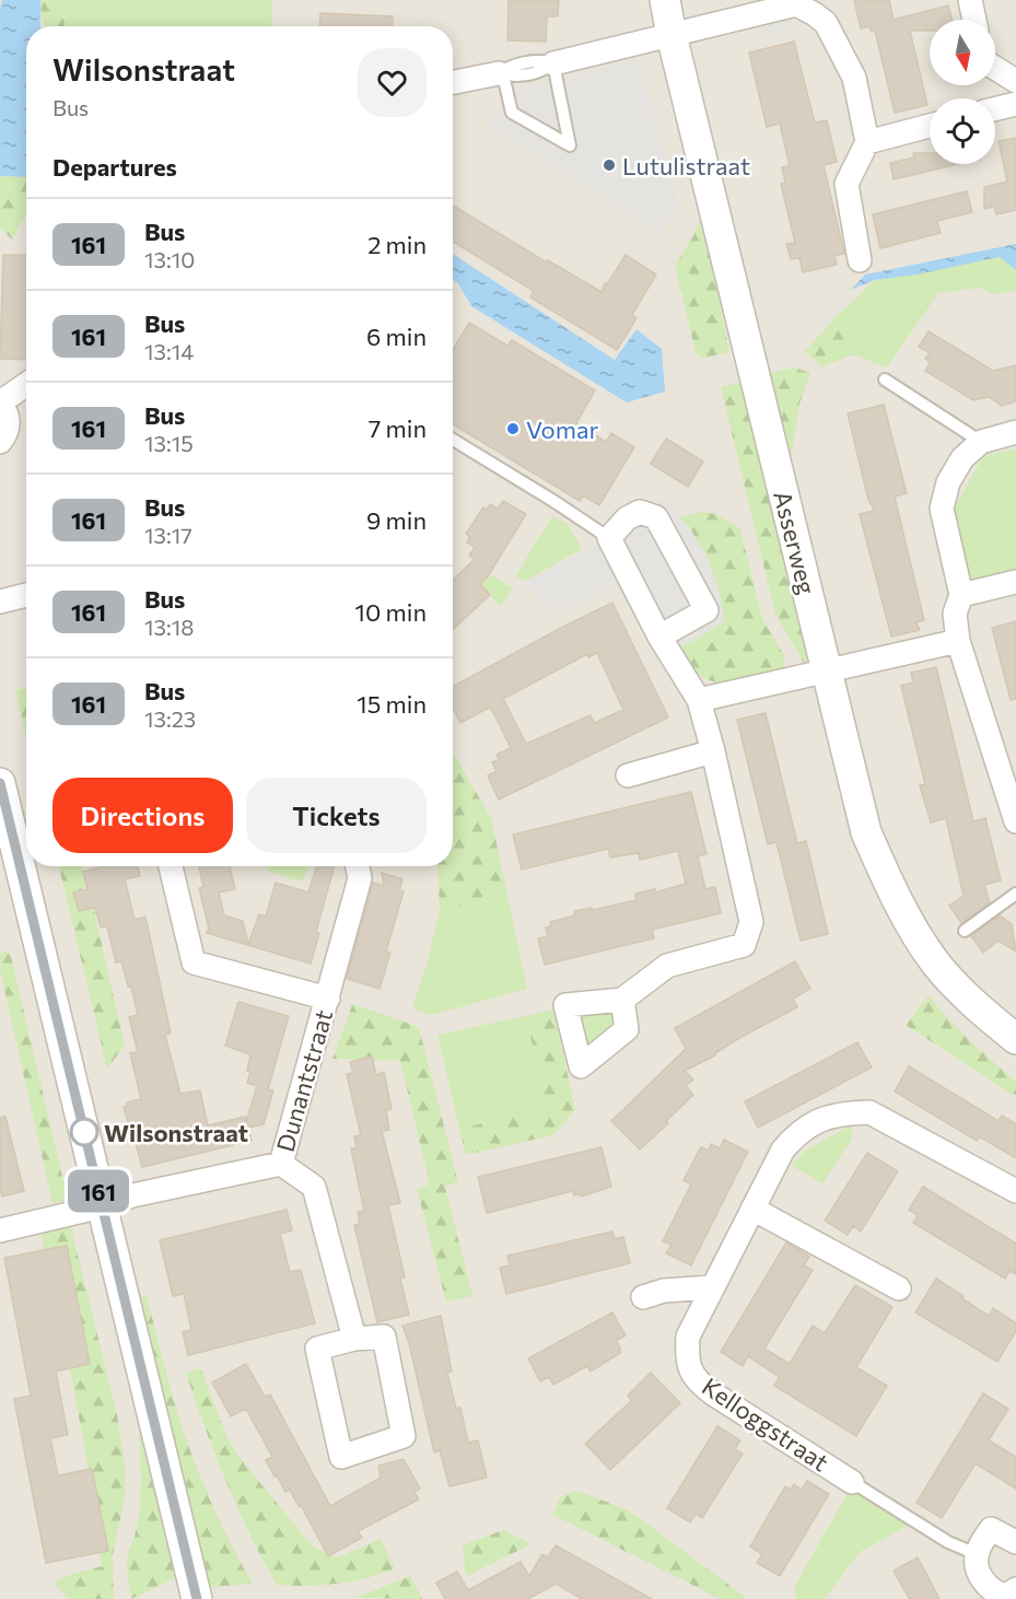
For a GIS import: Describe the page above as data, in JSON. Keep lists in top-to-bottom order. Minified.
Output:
{"streets":{"street":["Asserweg","Dunantstraat","Kelloggstraat"]},"places":["Lutulistraat","Vomar","Wilsonstraat"],"lines":["bus line 161"],"north":"bottom","page":{"on_map":"161","heading":[["Wilsonstraat","Bus"],"Departures"],"list":[{"mark":"161","name":"Bus","note":"13:10","value":"2 min"},{"mark":"161","name":"Bus","note":"13:14","value":"6 min"},{"mark":"161","name":"Bus","note":"13:15","value":"7 min"},{"mark":"161","name":"Bus","note":"13:17","value":"9 min"},{"mark":"161","name":"Bus","note":"13:18","value":"10 min"},{"mark":"161","name":"Bus","note":"13:23","value":"15 min"}],"buttons":["Directions","Tickets"]}}
